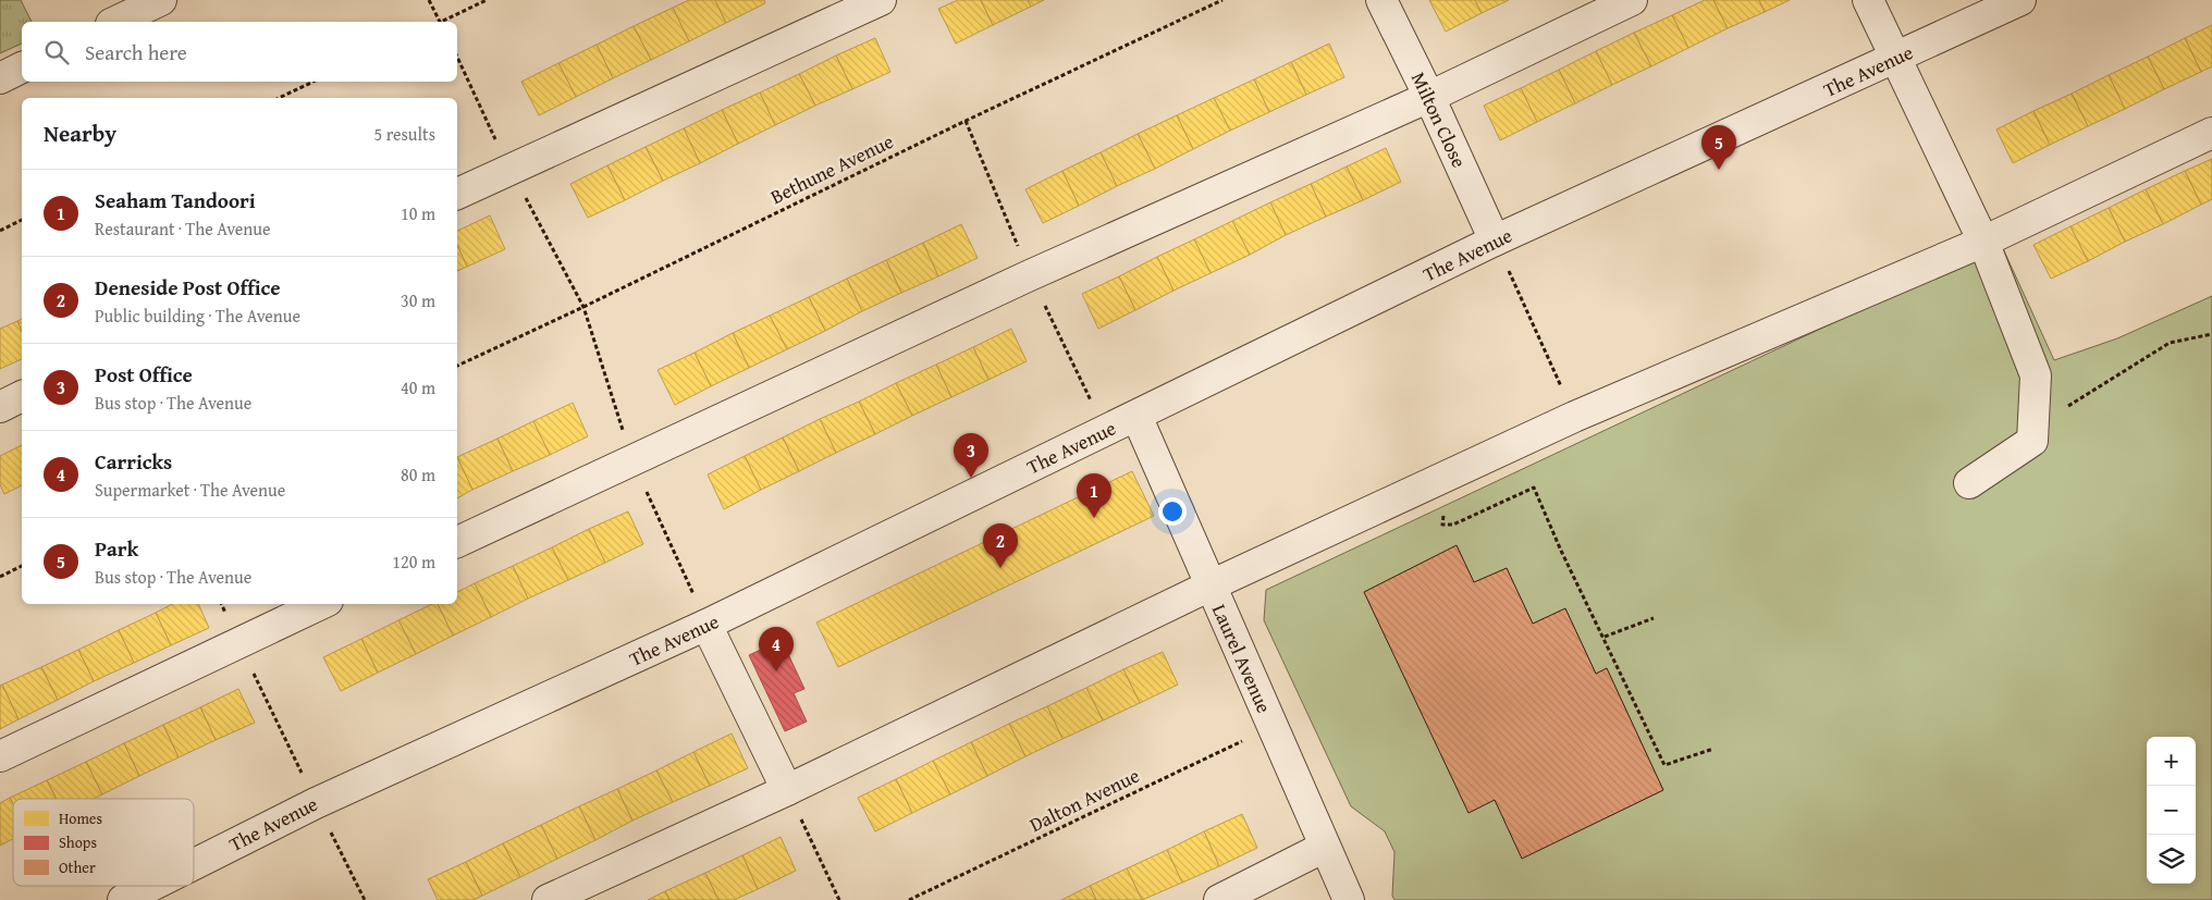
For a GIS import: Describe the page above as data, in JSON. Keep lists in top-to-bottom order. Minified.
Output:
{"streets":{"street":["The Avenue","Milton Close","Laurel Avenue"],"path":["Bethune Avenue","Dalton Avenue"]},"crossings":[["The Avenue","Milton Close"],["The Avenue","Laurel Avenue"],["Laurel Avenue","Dalton Avenue"]],"legend":["Homes","Shops","Other"],"page":{"search":"Search here","heading":["Nearby","5 results"],"pins":["5","3","1","2","4"],"list":[{"mark":"1","name":"Seaham Tandoori","note":"Restaurant · The Avenue","value":"10 m"},{"mark":"2","name":"Deneside Post Office","note":"Public building · The Avenue","value":"30 m"},{"mark":"3","name":"Post Office","note":"Bus stop · The Avenue","value":"40 m"},{"mark":"4","name":"Carricks","note":"Supermarket · The Avenue","value":"80 m"},{"mark":"5","name":"Park","note":"Bus stop · The Avenue","value":"120 m"}],"map_buttons":["+","−"]}}
